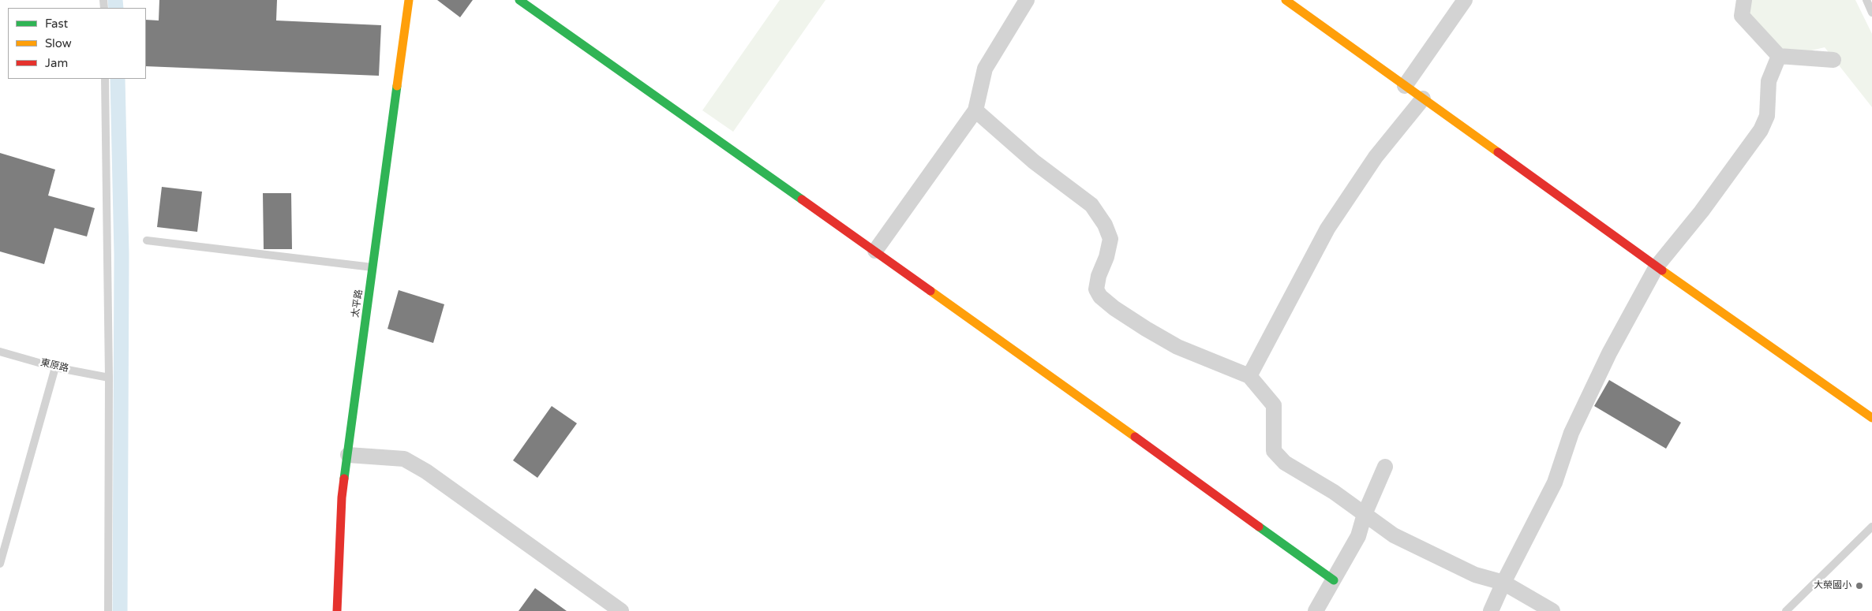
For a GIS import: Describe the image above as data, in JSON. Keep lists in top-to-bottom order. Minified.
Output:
{"streets":{"street":["太平路"],"lane":["東原路"]},"places":["大榮國小"],"legend":["Fast","Slow","Jam"]}
